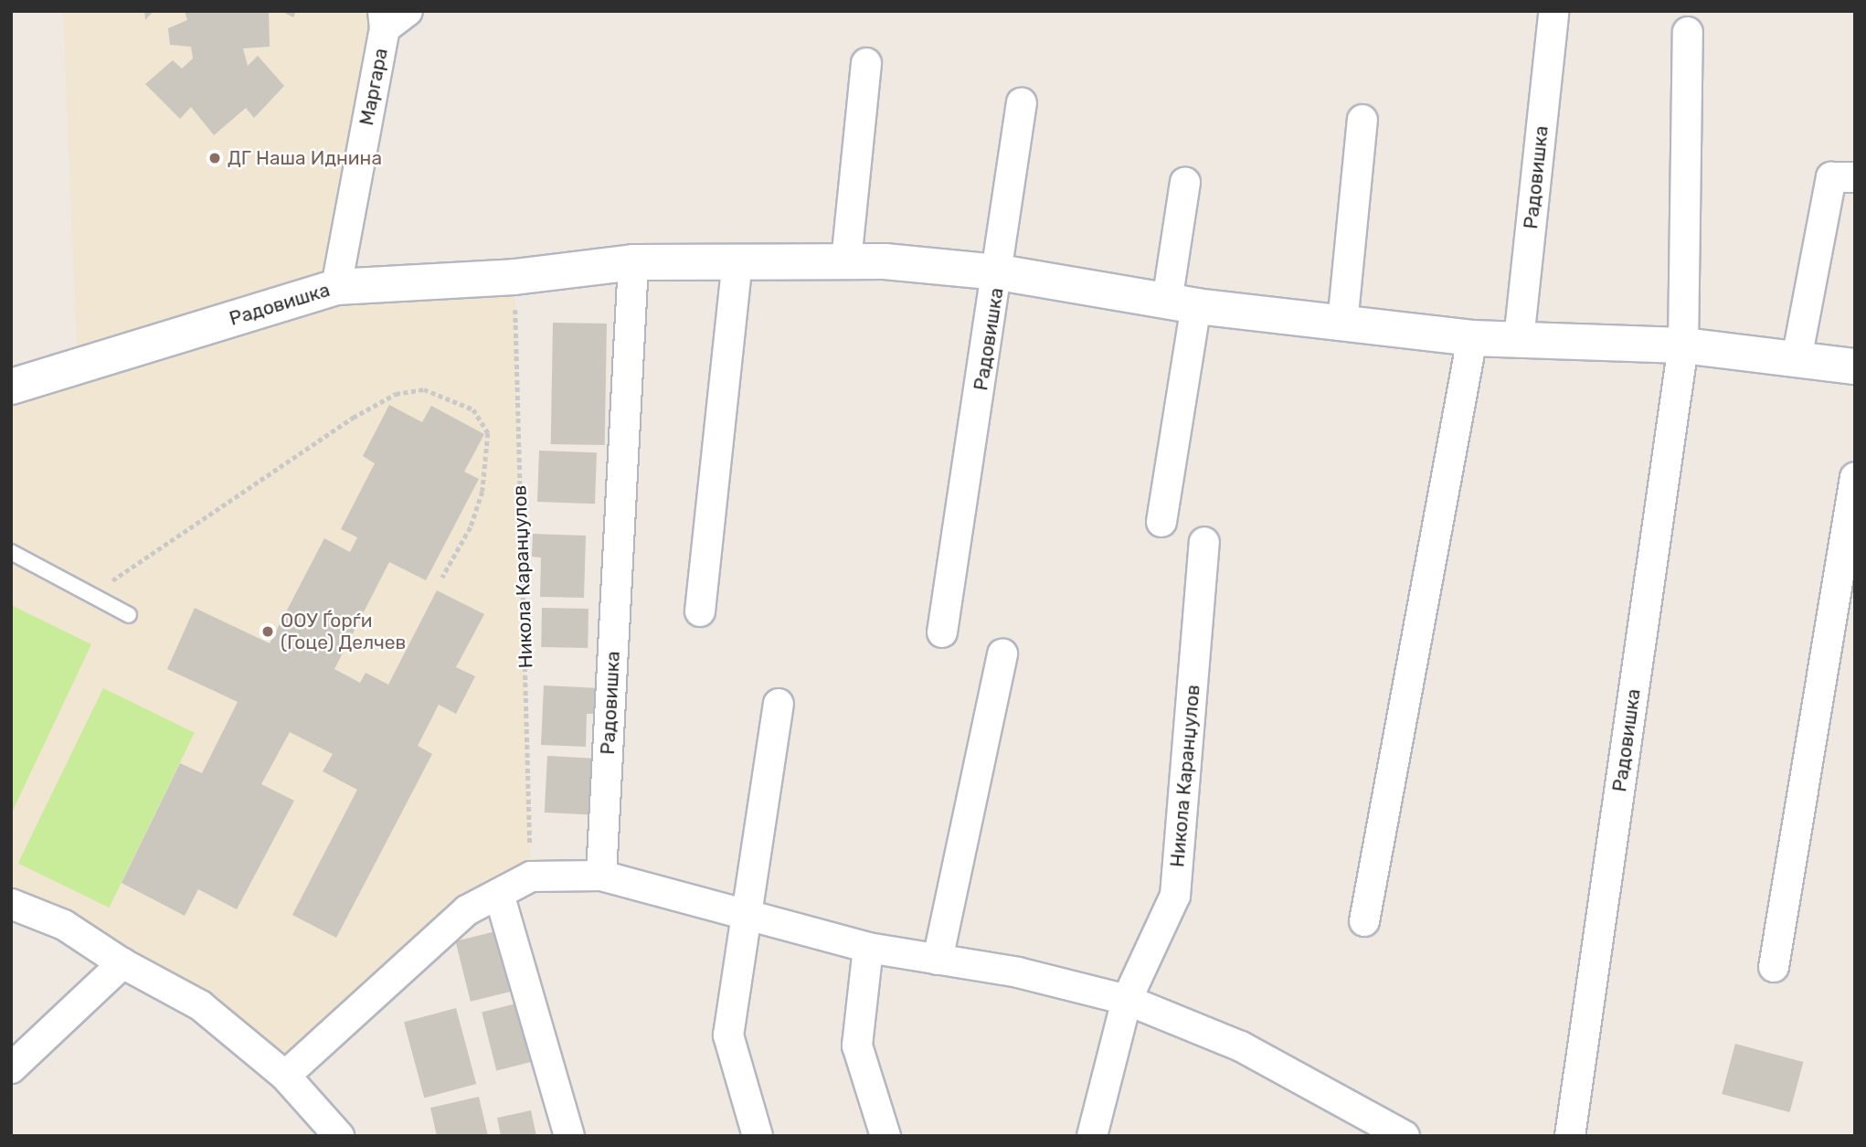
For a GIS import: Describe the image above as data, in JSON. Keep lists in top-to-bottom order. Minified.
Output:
{"streets":{"street":["Маргара","Радовишка","Никола Каранџулов"]},"crossings":[["Маргара","Радовишка"],["Радовишка","Никола Каранџулов"]],"places":["ДГ Наша Иднина","ООУ Ѓорѓи (Гоце) Делчев"]}
